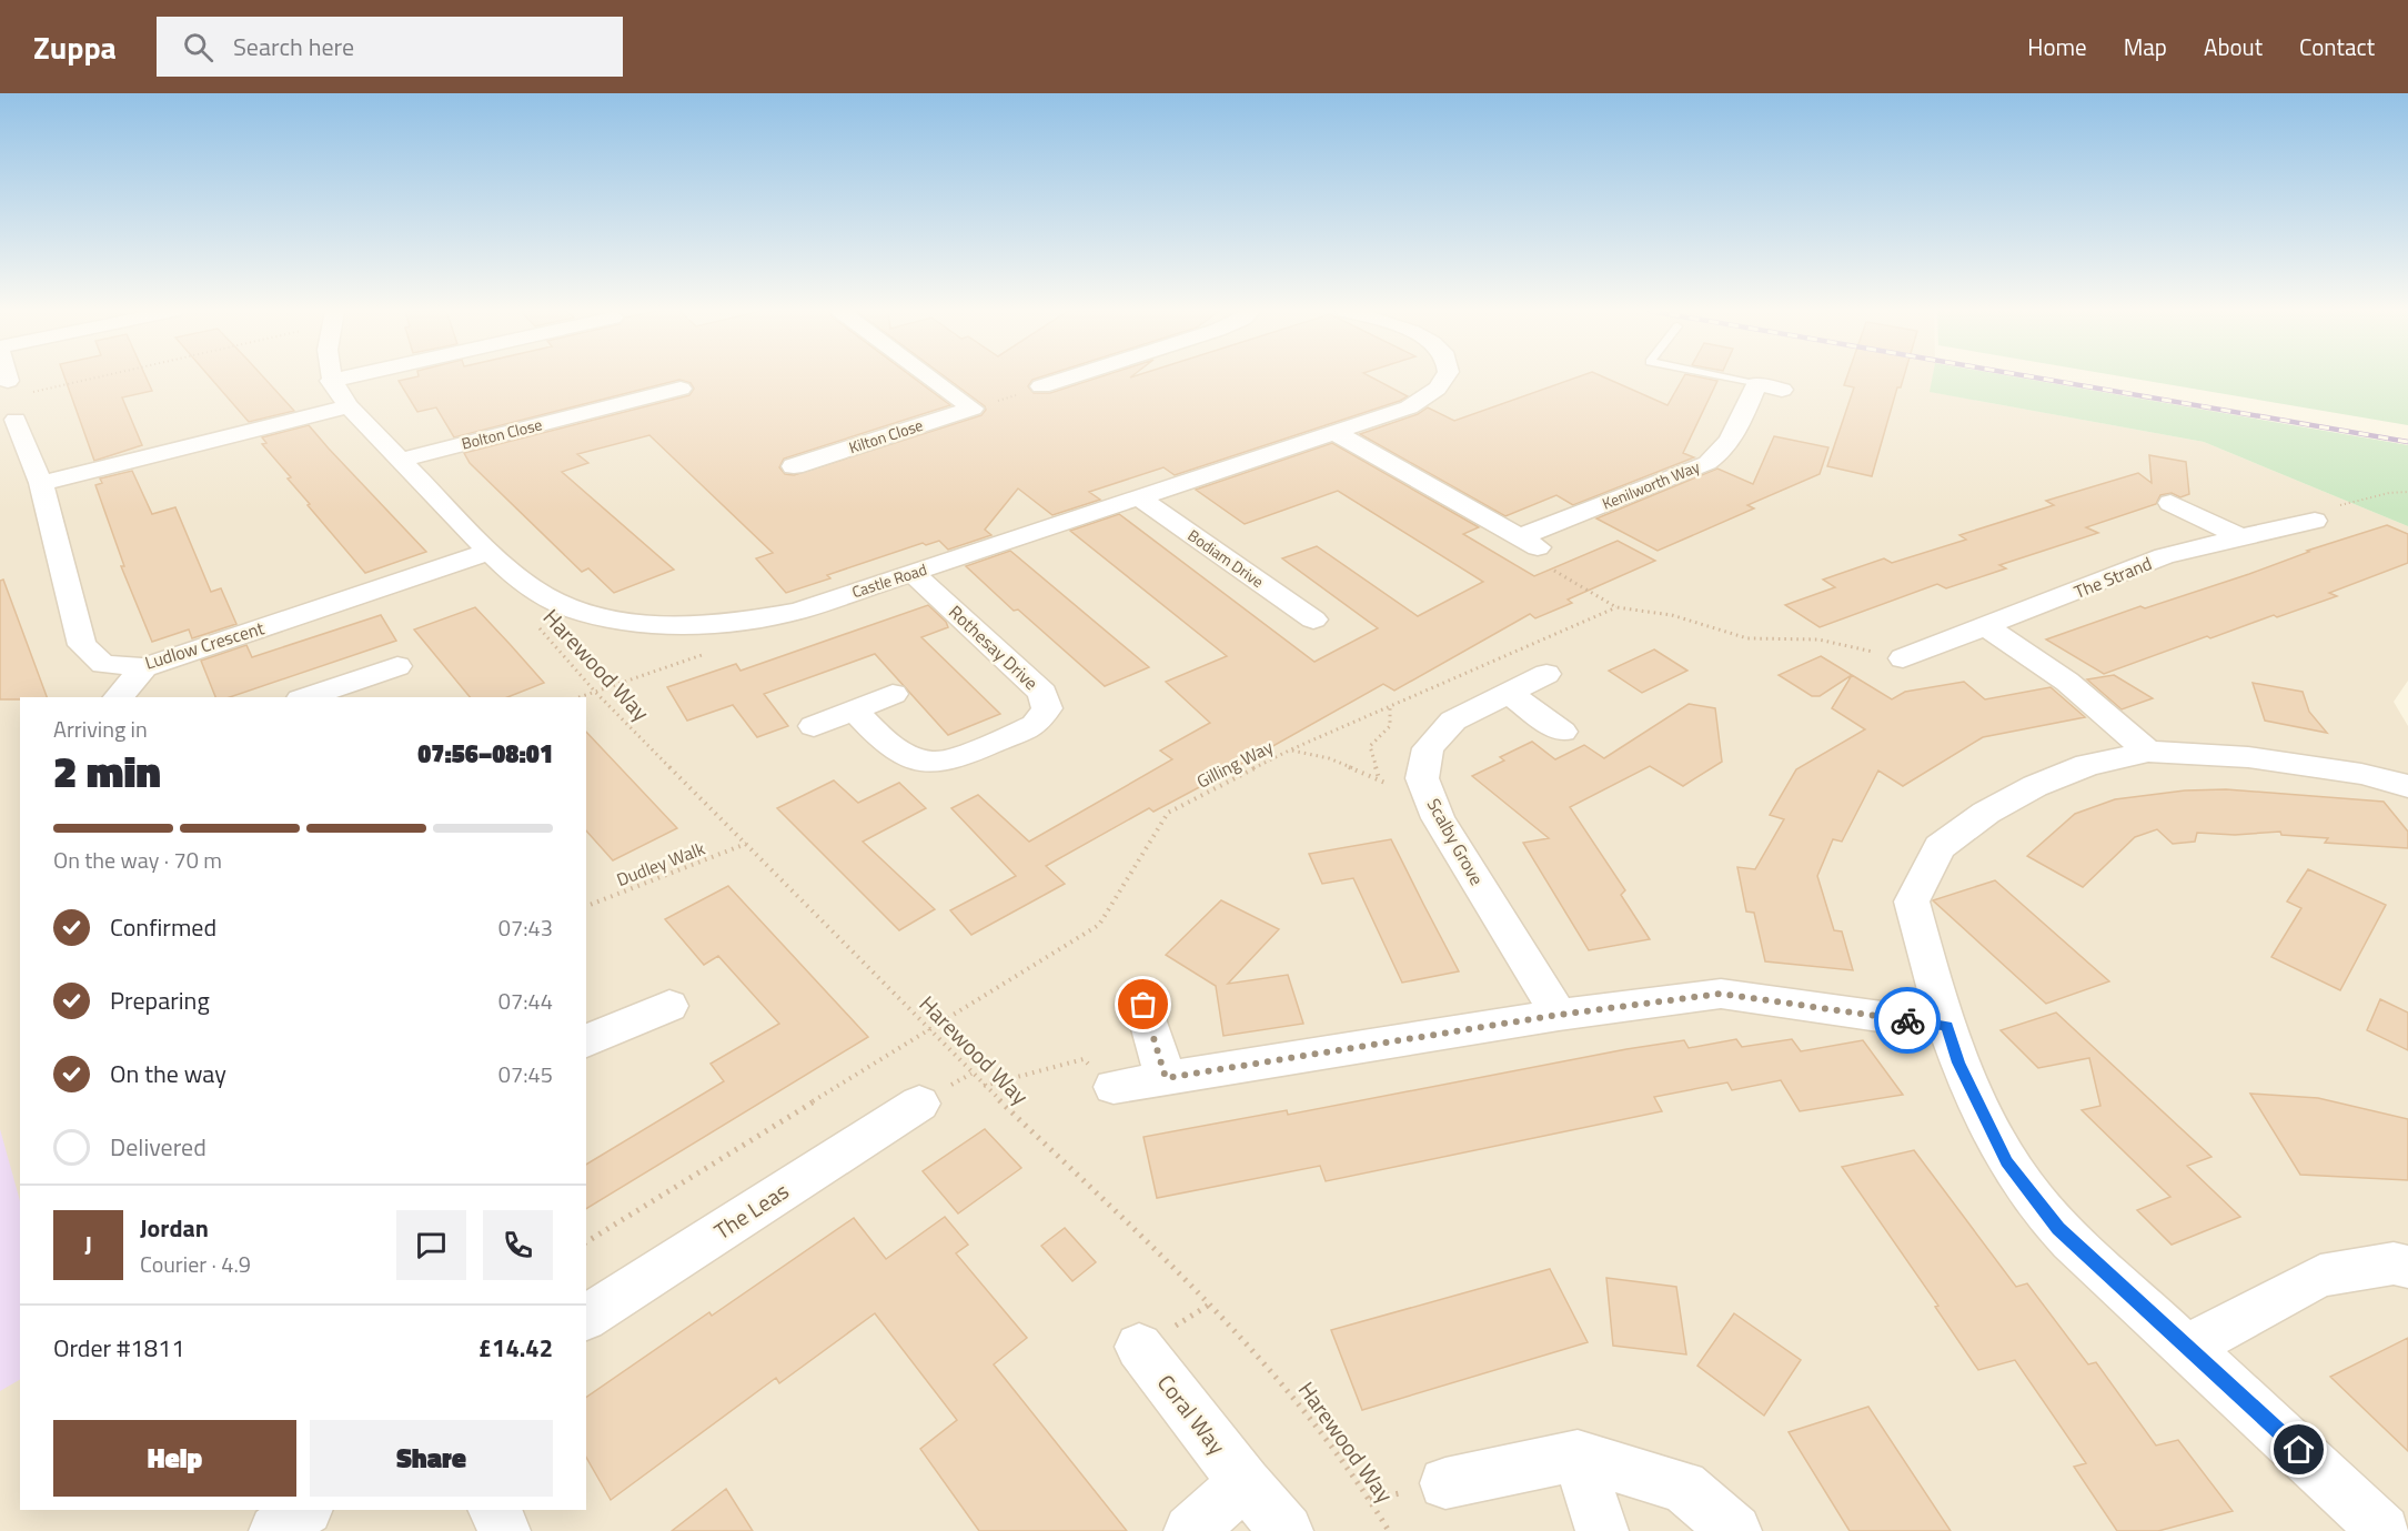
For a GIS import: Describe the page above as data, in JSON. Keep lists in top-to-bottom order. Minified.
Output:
{"streets":{"street":["Bolton Close","Kilton Close","Kenilworth Way","Bodiam Drive","The Strand","Castle Road","Ludlow Crescent","Rothesay Drive","Scalby Grove","The Leas","Coral Way"],"path":["Harewood Way","Gilling Way","Dudley Walk"]},"crossings":[["Bolton Close","Castle Road"],["Bodiam Drive","Castle Road"],["Castle Road","Ludlow Crescent"],["Castle Road","Rothesay Drive"],["Harewood Way","Gilling Way"],["Harewood Way","Dudley Walk"]],"page":{"header":"Zuppa","search":"Search here","nav":["Home","Map","About","Contact"],"heading":["2 min","Arriving in","07:56–08:01"],"panel":["Jordan","Courier · 4.9","Order #1811","£14.42"],"bar":"On the way · 70 m","list":[["Confirmed","07:43"],["Preparing","07:44"],["On the way","07:45"],"Delivered"],"round":"J","buttons":["Help","Share"]}}
